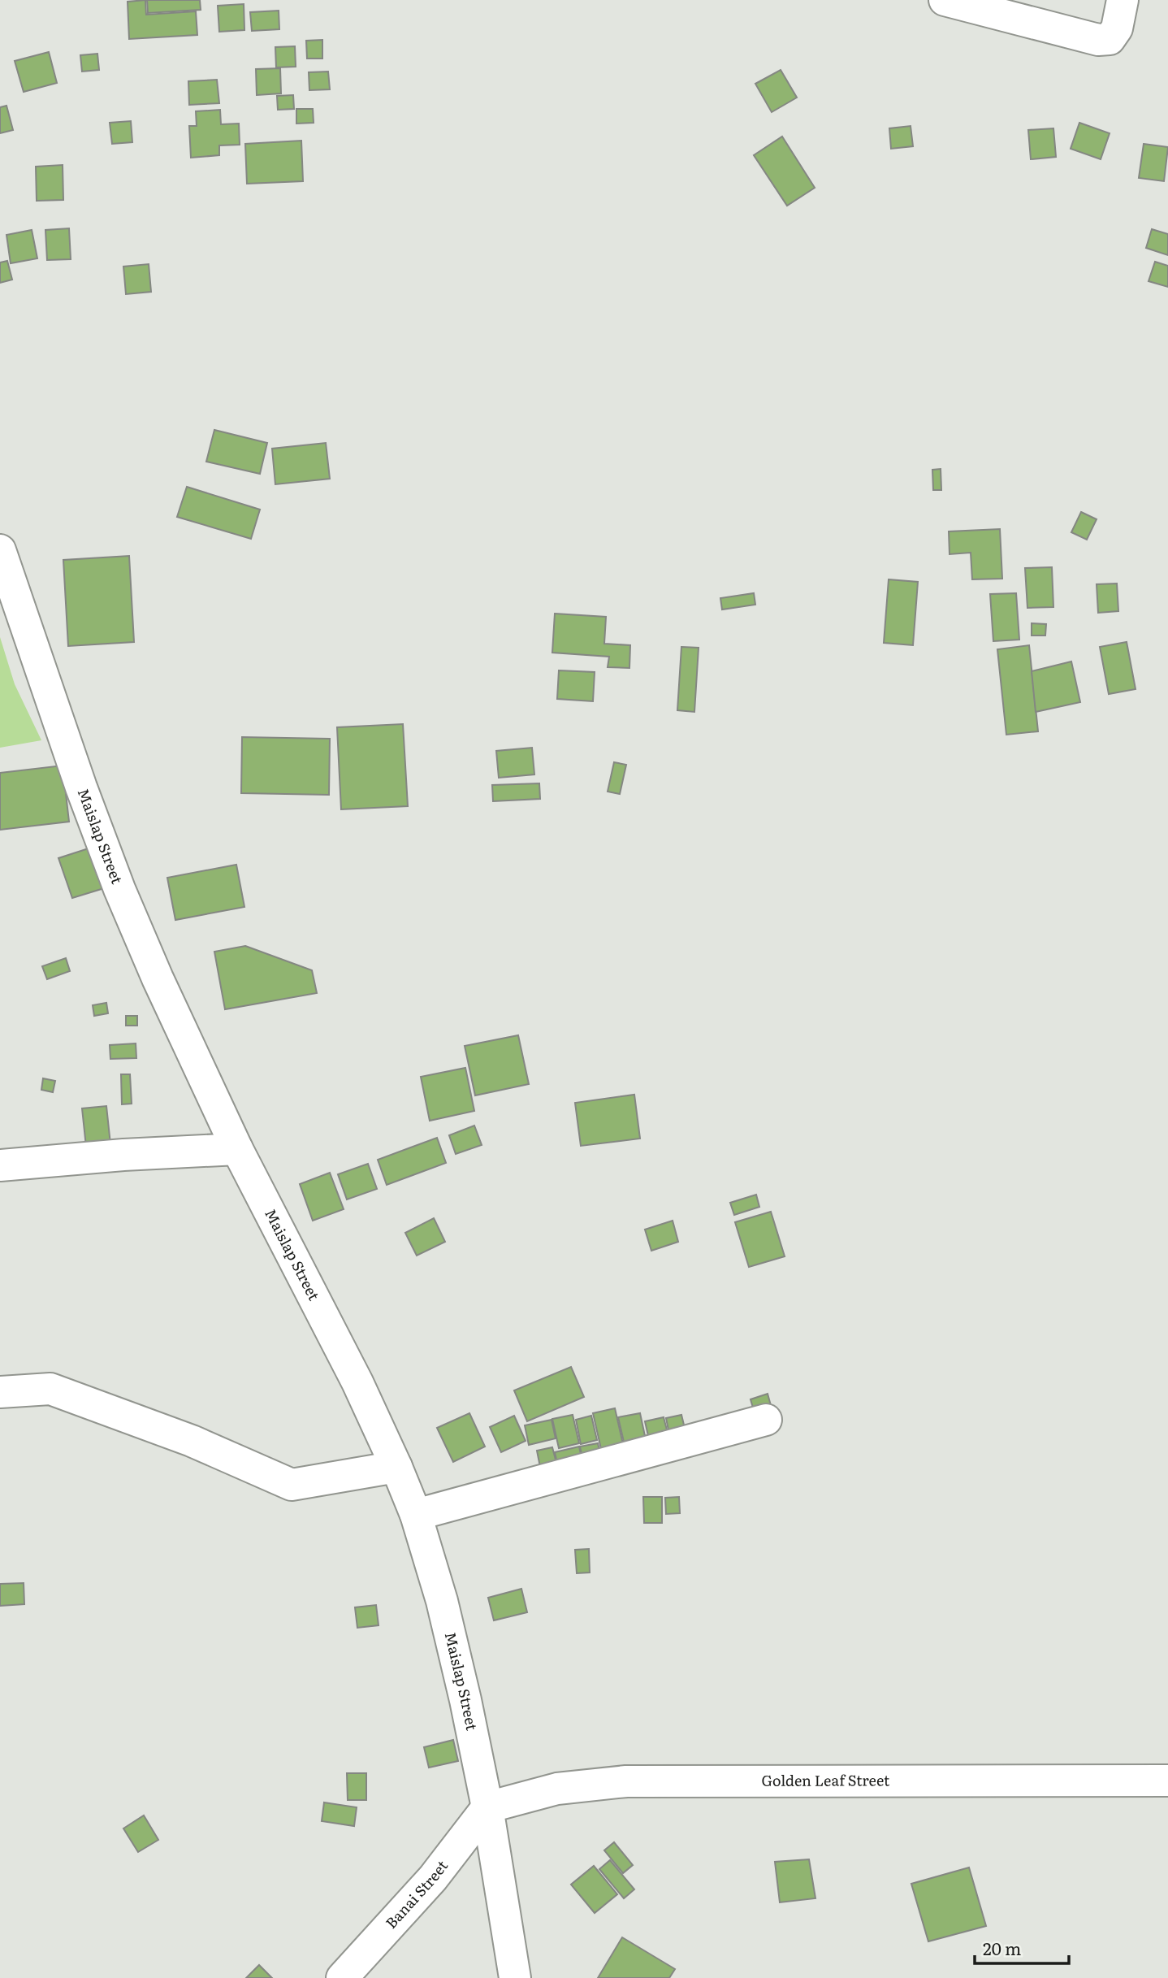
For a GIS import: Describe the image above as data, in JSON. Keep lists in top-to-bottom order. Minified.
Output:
{"streets":{"main road":["Maislap Street","Golden Leaf Street","Banai Street"]},"crossings":[["Maislap Street","Golden Leaf Street"],["Maislap Street","Banai Street"],["Golden Leaf Street","Banai Street"]],"scale_bar":"20 m"}
